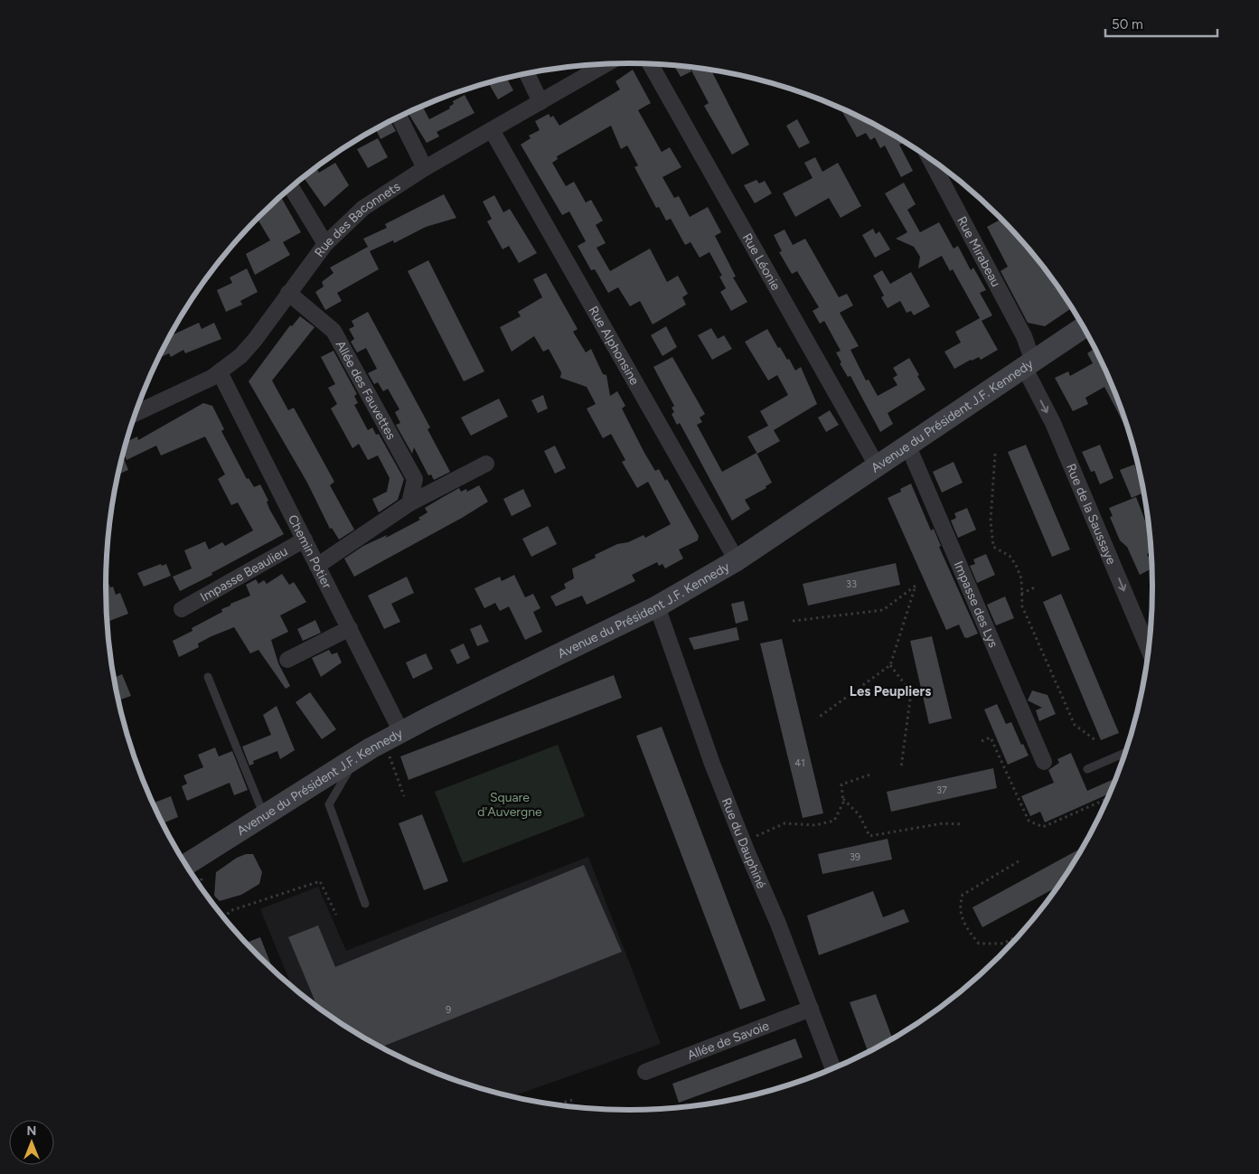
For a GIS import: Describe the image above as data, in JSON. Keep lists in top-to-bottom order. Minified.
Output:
{"streets":{"street":["Rue des Baconnets","Rue Mirabeau","Rue Léonie","Rue Alphonsine","Allée des Fauvettes","Avenue du Président J.F. Kennedy","Rue de la Saussaye","Chemin Potier","Impasse Beaulieu","Impasse des Lys","Rue du Dauphiné","Allée de Savoie"]},"crossings":[["Rue des Baconnets","Rue Alphonsine"],["Rue des Baconnets","Allée des Fauvettes"],["Rue des Baconnets","Chemin Potier"],["Rue Mirabeau","Avenue du Président J.F. Kennedy"],["Rue Mirabeau","Rue de la Saussaye"],["Rue Léonie","Avenue du Président J.F. Kennedy"],["Rue Alphonsine","Avenue du Président J.F. Kennedy"],["Avenue du Président J.F. Kennedy","Rue de la Saussaye"],["Avenue du Président J.F. Kennedy","Chemin Potier"],["Avenue du Président J.F. Kennedy","Impasse des Lys"],["Avenue du Président J.F. Kennedy","Rue du Dauphiné"],["Chemin Potier","Impasse Beaulieu"],["Rue du Dauphiné","Allée de Savoie"]],"one_way":["Rue de la Saussaye"],"districts":["Les Peupliers"],"parks":["Square d'Auvergne"],"house_numbers":["33","41","37","39","9"],"scale_bar":"50 m","north":"top"}
